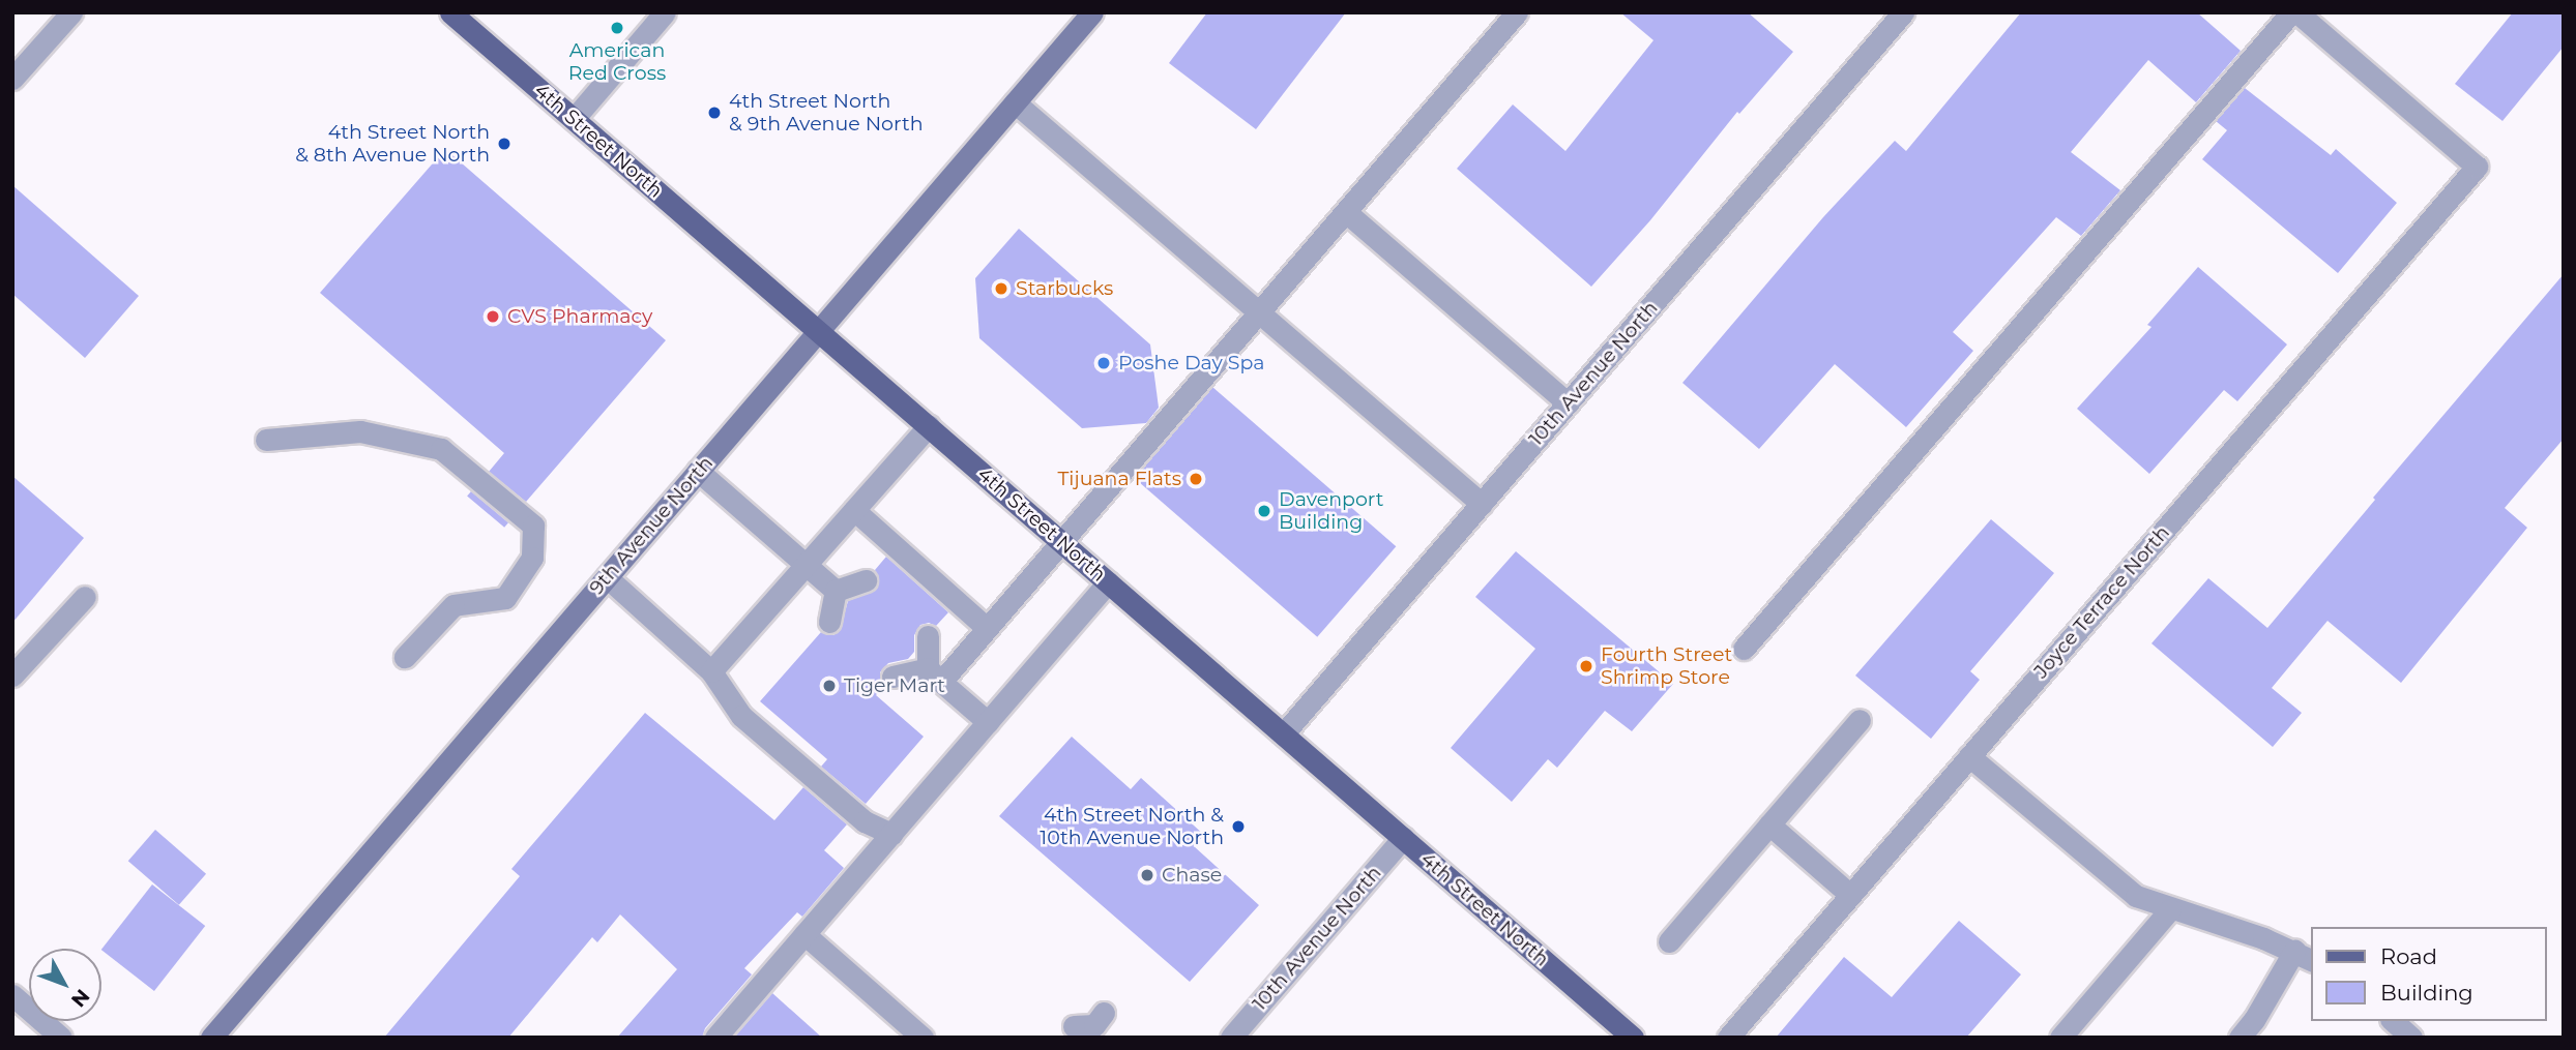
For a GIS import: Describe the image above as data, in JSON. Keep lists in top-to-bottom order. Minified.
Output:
{"streets":{"main road":["4th Street North"],"street":["10th Avenue North","9th Avenue North","Joyce Terrace North"]},"crossings":[["4th Street North","10th Avenue North"],["4th Street North","9th Avenue North"]],"places":["American Red Cross","4th Street North & 9th Avenue North","4th Street North & 8th Avenue North","Starbucks","CVS Pharmacy","Poshe Day Spa","Tijuana Flats","Davenport Building","Fourth Street Shrimp Store","Tiger Mart","4th Street North & 10th Avenue North","Chase"],"legend":["Road","Building"],"north":"bottom right"}
